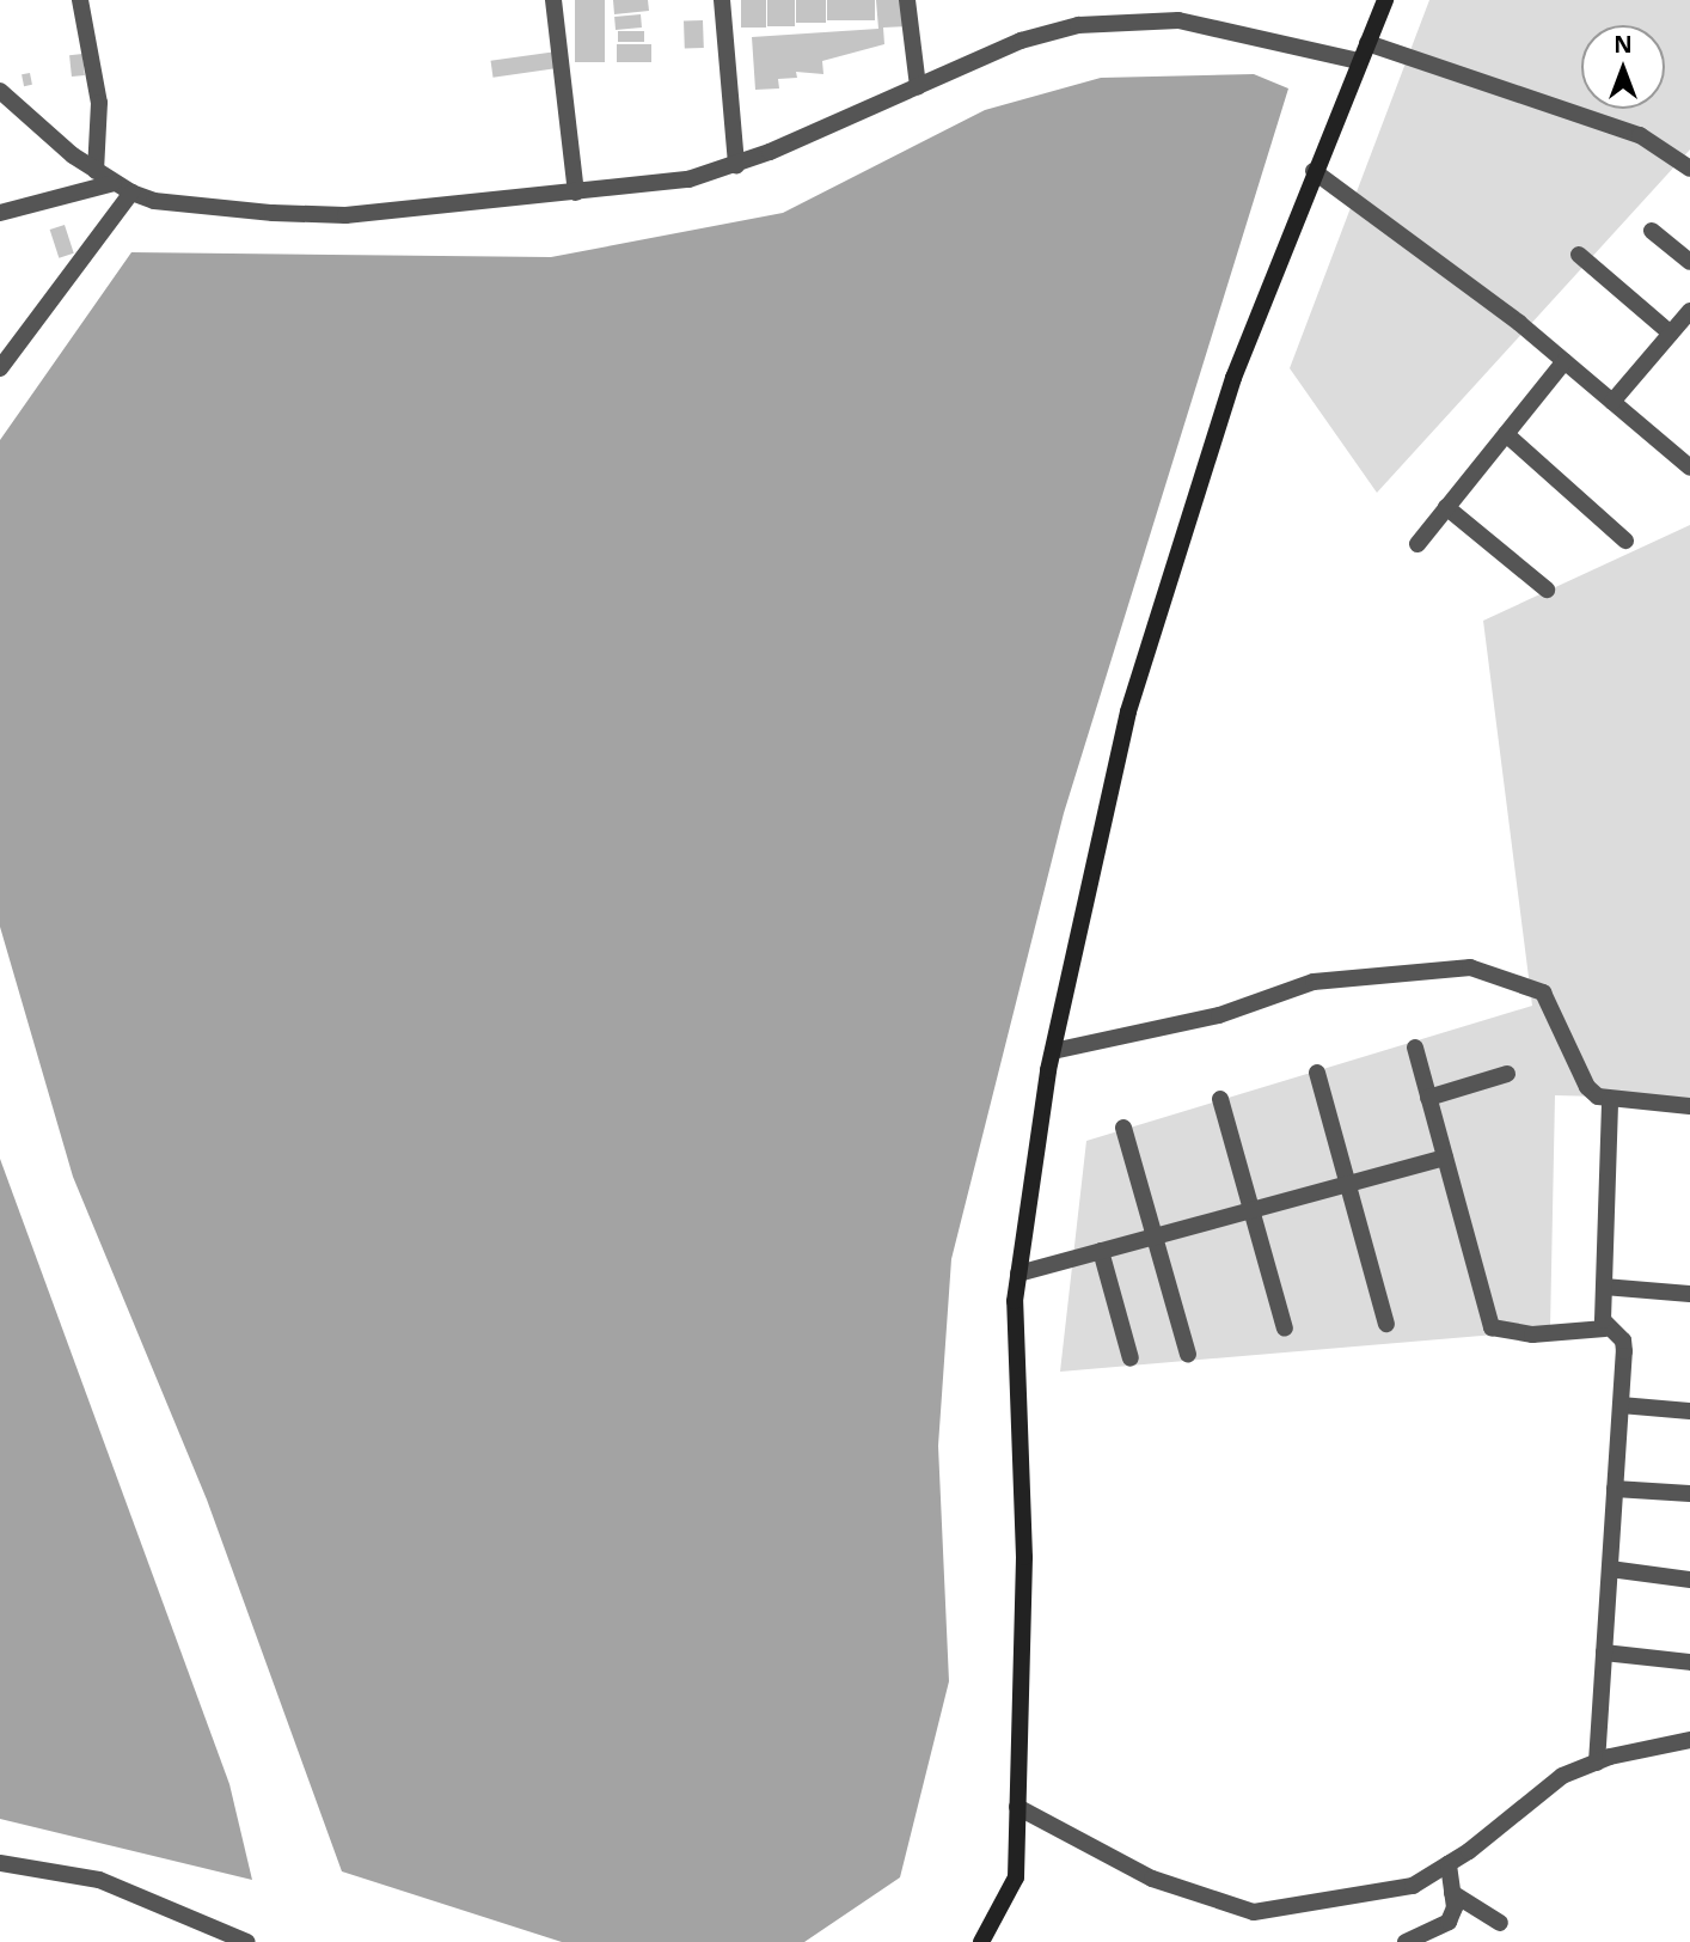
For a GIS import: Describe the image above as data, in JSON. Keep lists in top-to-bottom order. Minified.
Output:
{"north":"top"}
